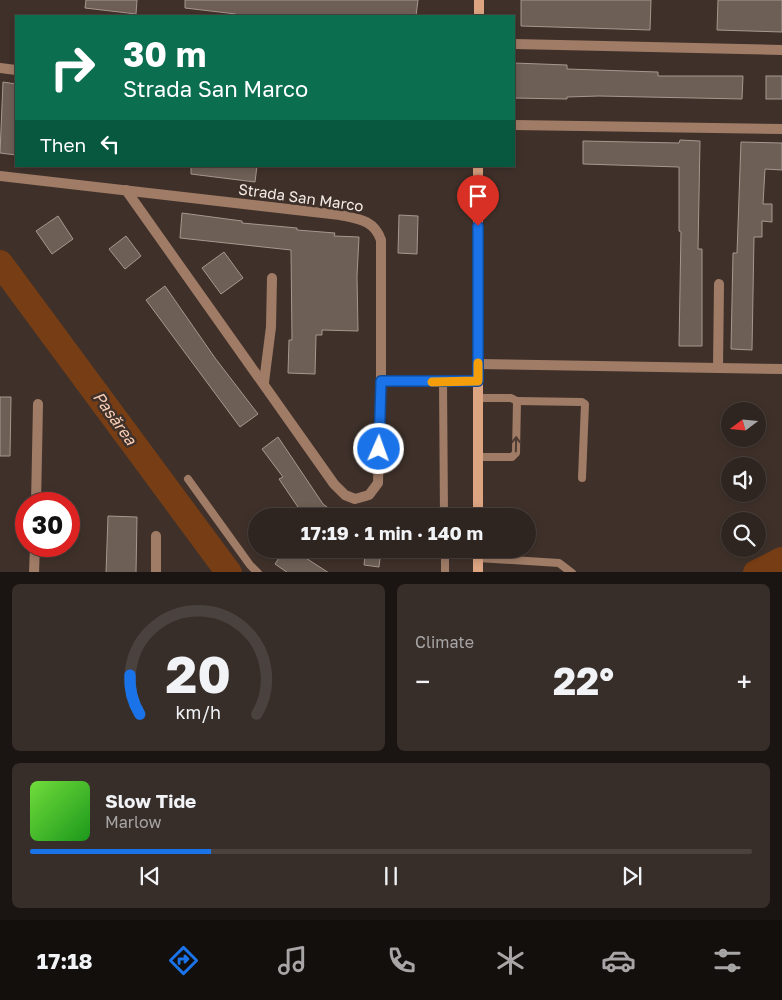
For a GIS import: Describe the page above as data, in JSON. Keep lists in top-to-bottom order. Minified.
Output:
{"streets":{"street":["Strada San Marco"]},"water":["Pasărea"],"north":"left","page":{"turn":["30 m","Strada San Marco"],"then":"Then","limit":"30","trip":"17:19 · 1 min · 140 m","tile":"Climate","heat":["−","22°","+"],"song":["Slow Tide","Marlow"],"tabs":"17:18","gauge":["20","km/h"]}}
